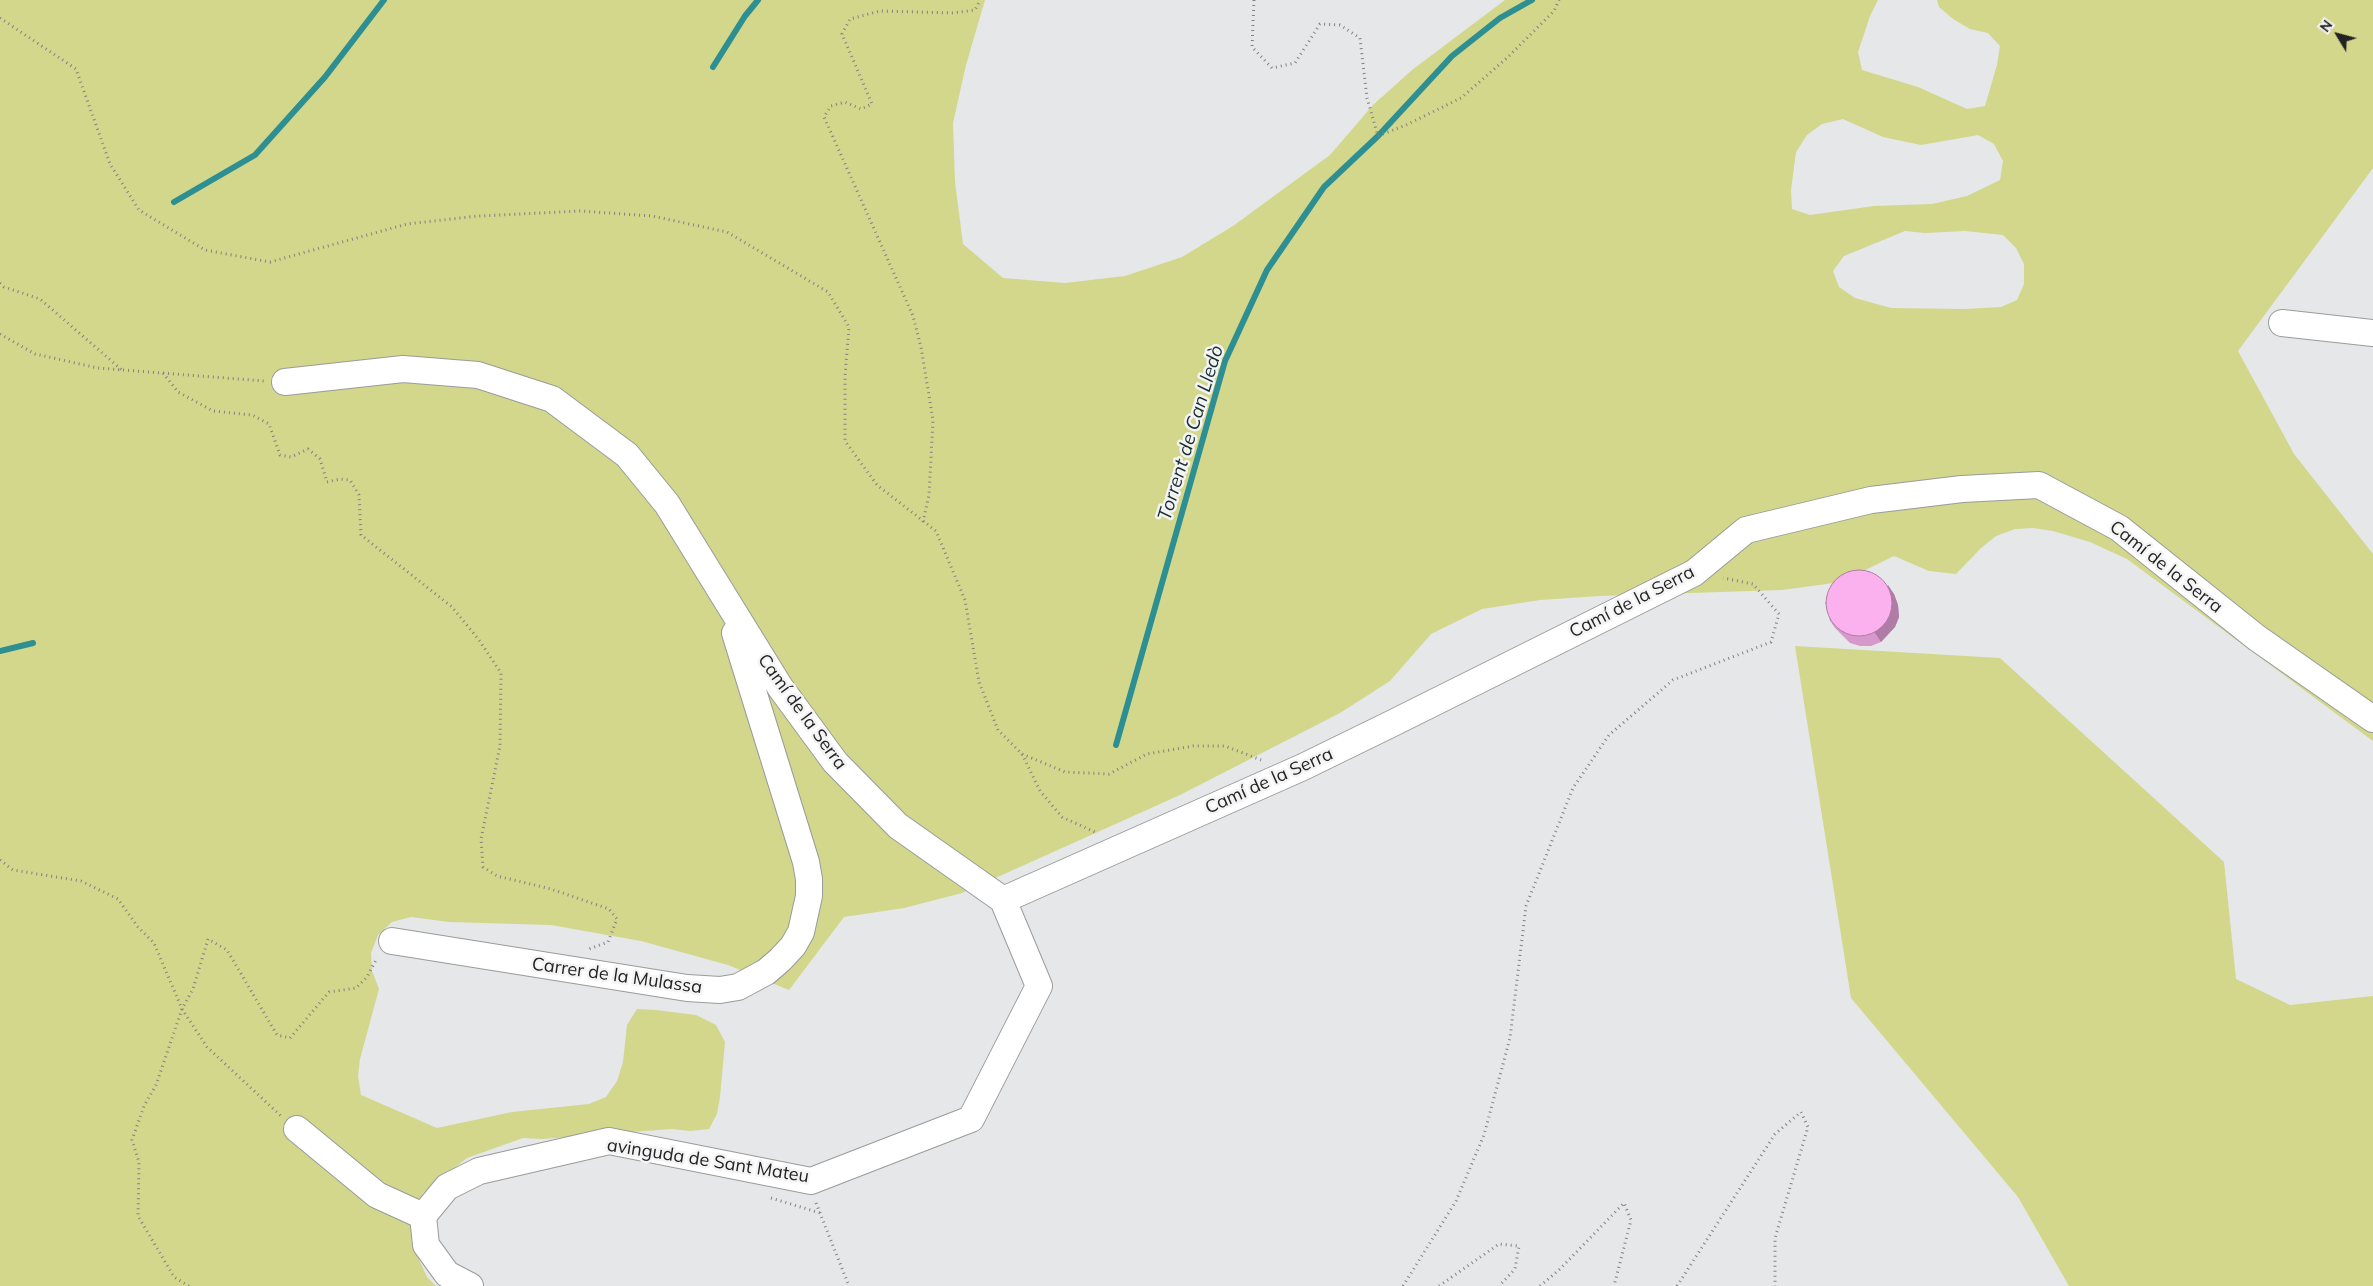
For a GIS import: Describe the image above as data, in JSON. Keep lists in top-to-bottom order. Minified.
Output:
{"streets":{"street":["Camí de la Serra","Carrer de la Mulassa","avinguda de Sant Mateu"]},"crossings":[["Camí de la Serra","Carrer de la Mulassa"],["Camí de la Serra","avinguda de Sant Mateu"]],"water":["Torrent de Can Lledò"],"north":"top left"}
